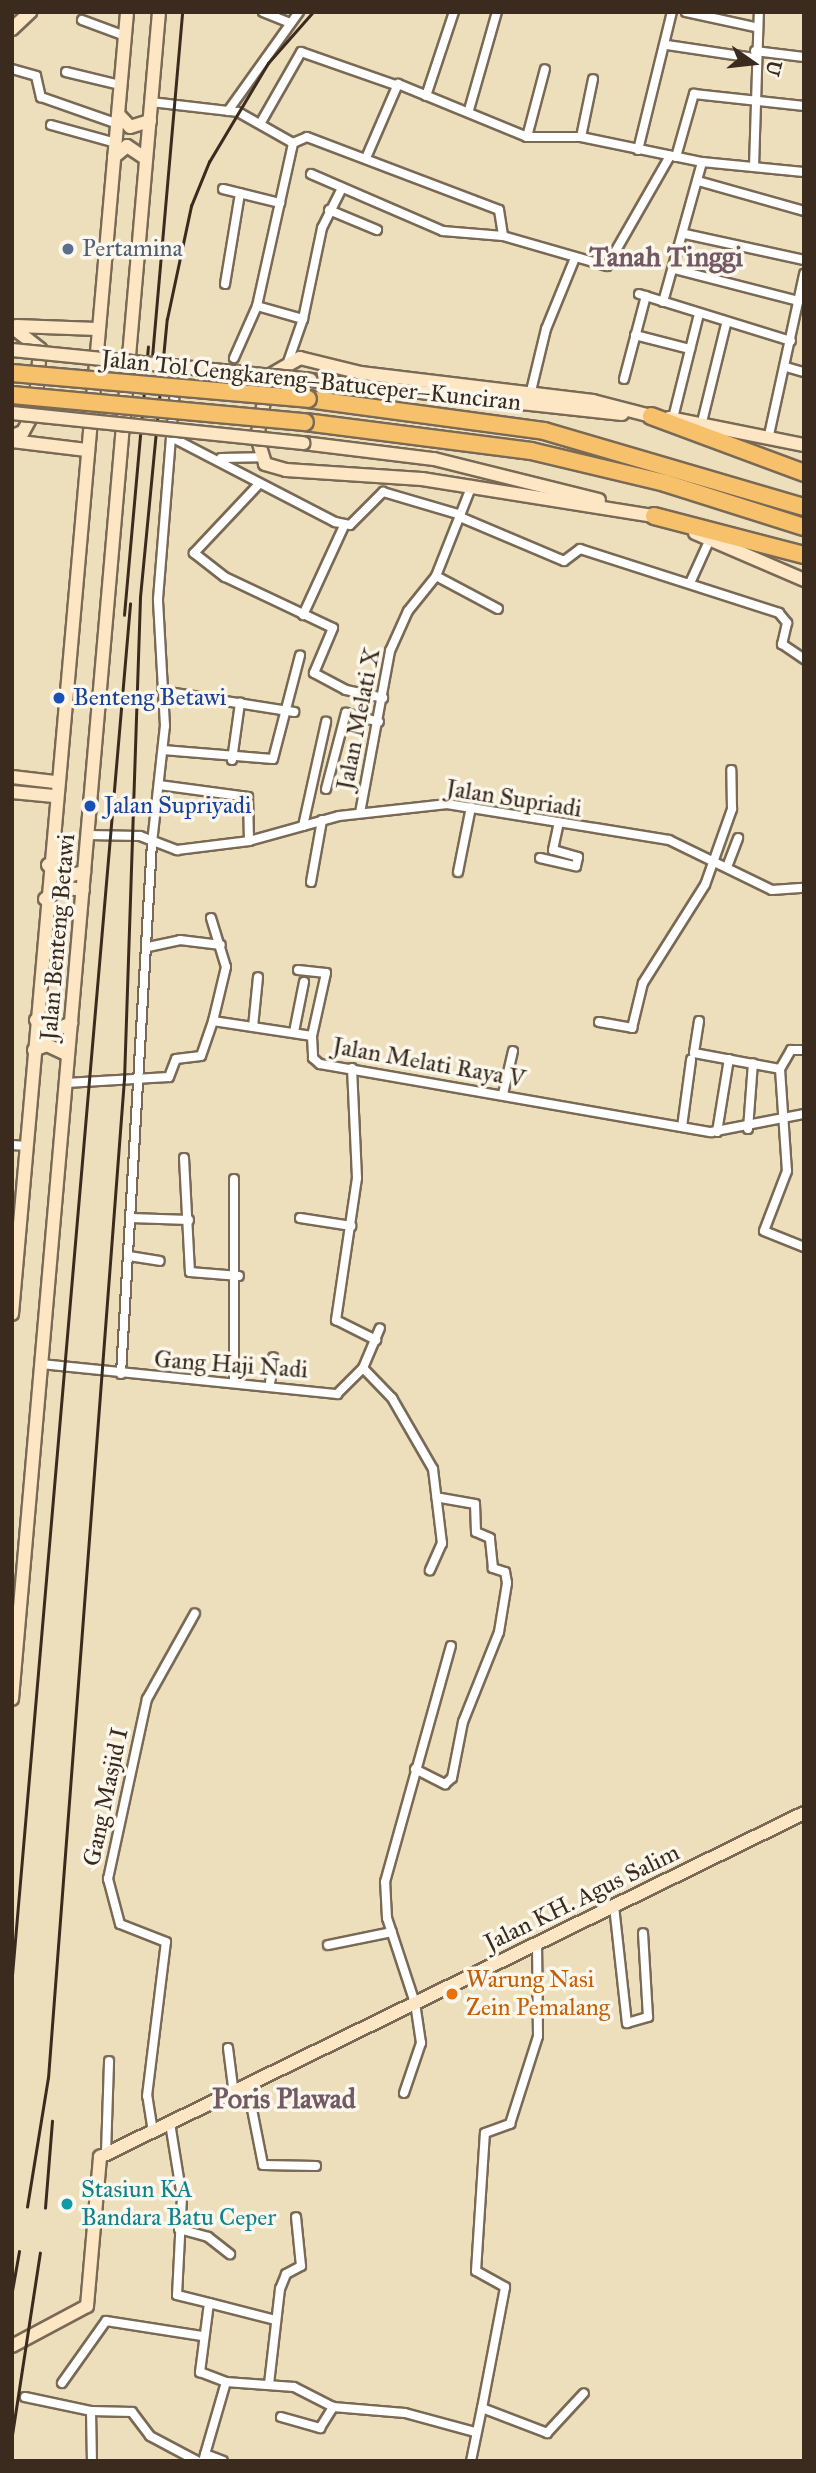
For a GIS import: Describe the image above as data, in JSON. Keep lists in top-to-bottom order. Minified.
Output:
{"streets":{"highway":["Jalan Tol Cengkareng–Batuceper–Kunciran"],"main road":["Jalan Benteng Betawi","Jalan KH. Agus Salim"],"street":["Jalan Melati X","Jalan Supriadi","Jalan Melati Raya V","Gang Haji Nadi","Gang Masjid I"]},"crossings":[["Jalan Melati X","Jalan Supriadi"],["Jalan Supriadi","Jalan Benteng Betawi"],["Jalan Benteng Betawi","Gang Haji Nadi"],["Gang Masjid I","Jalan KH. Agus Salim"]],"districts":["Tanah Tinggi","Poris Plawad"],"places":["Pertamina","Benteng Betawi","Jalan Supriyadi","Warung Nasi Zein Pemalang","Stasiun KA Bandara Batu Ceper"],"north":"right"}
